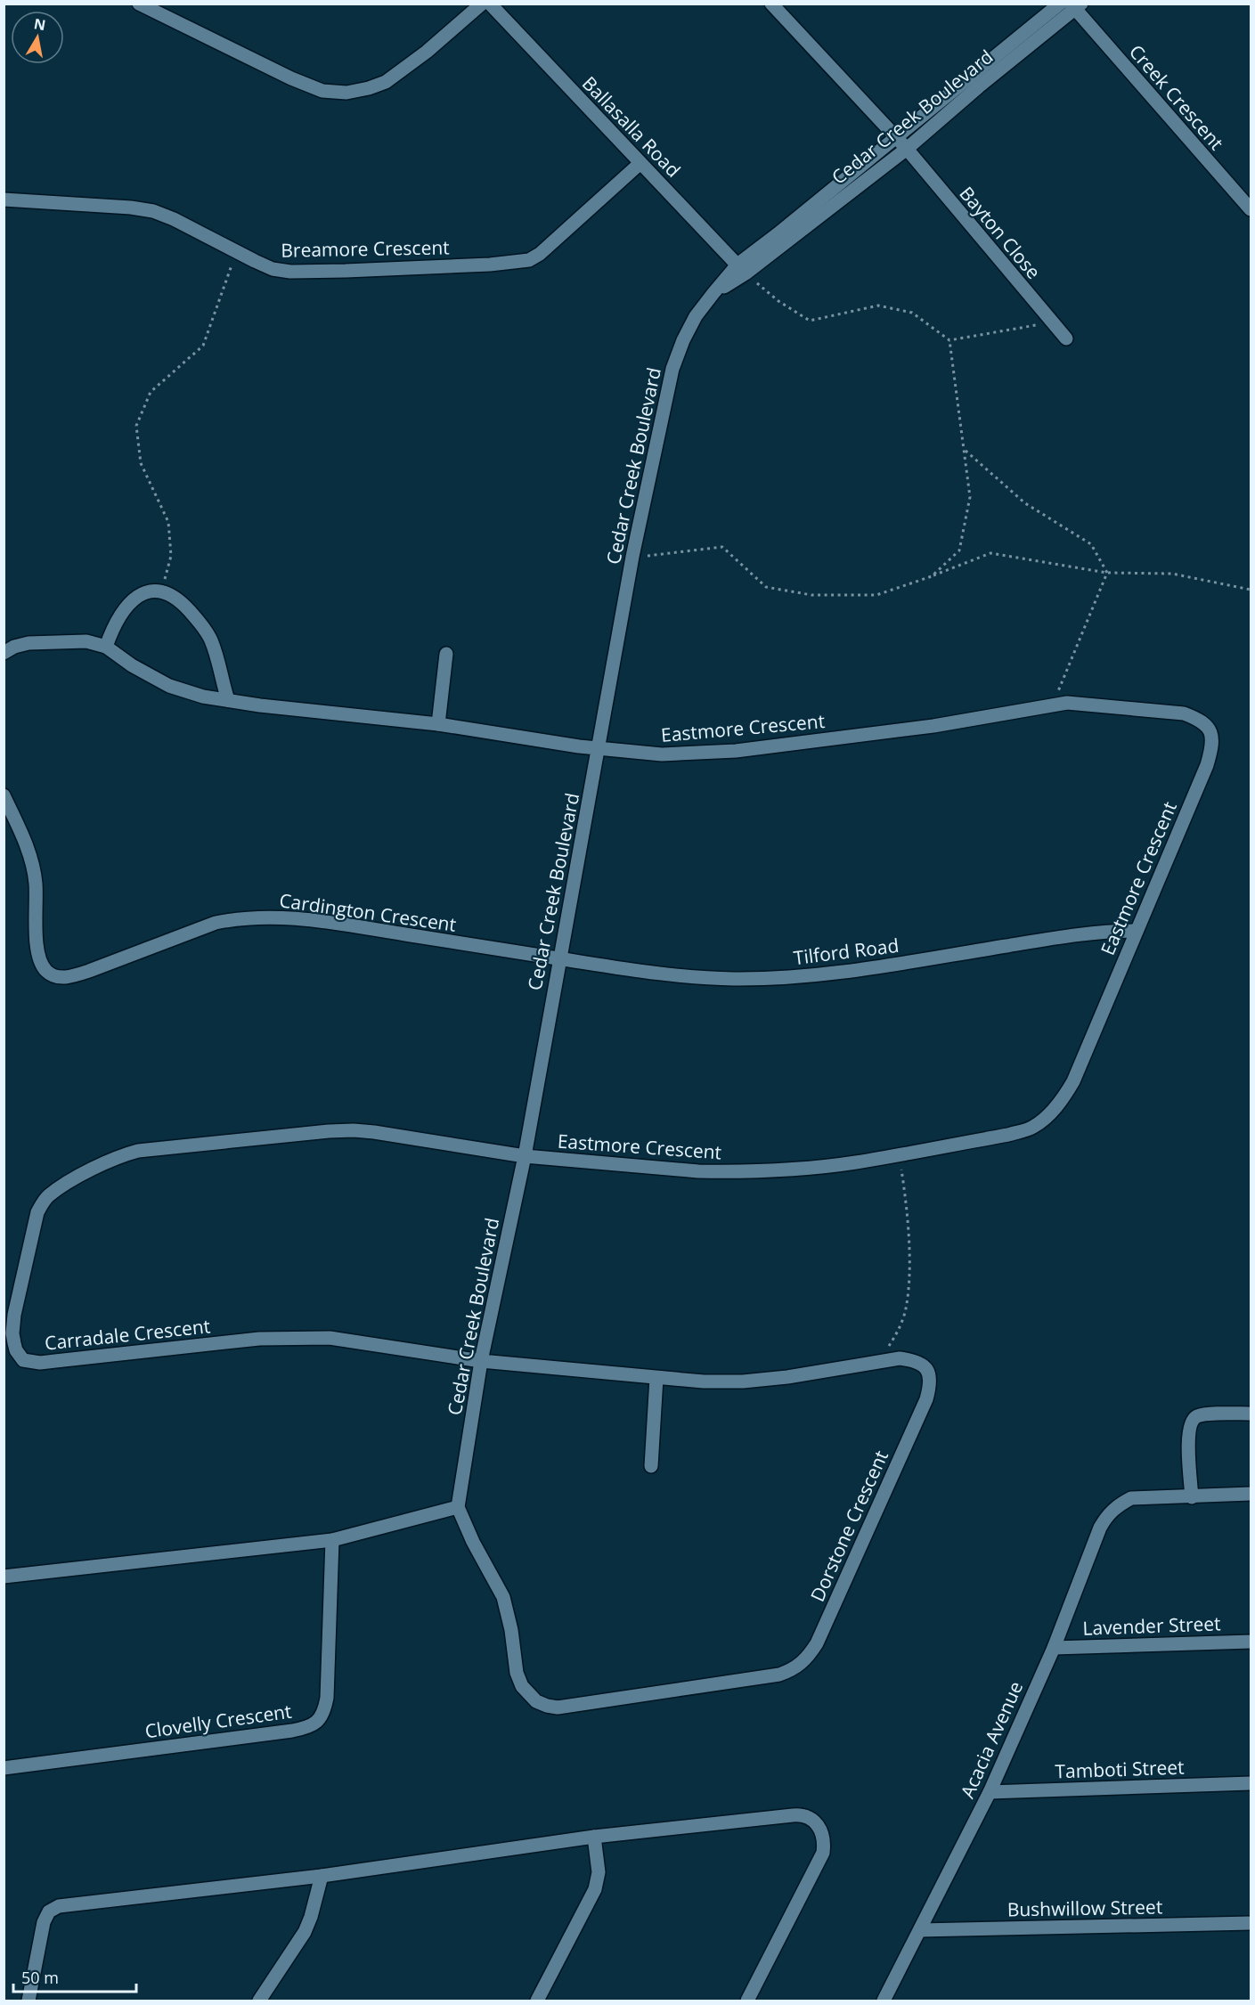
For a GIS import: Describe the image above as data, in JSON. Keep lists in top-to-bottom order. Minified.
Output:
{"streets":{"street":["Creek Crescent","Cedar Creek Boulevard","Ballasalla Road","Bayton Close","Breamore Crescent","Eastmore Crescent","Cardington Crescent","Tilford Road","Carradale Crescent","Dorstone Crescent","Lavender Street","Clovelly Crescent","Acacia Avenue","Tamboti Street","Bushwillow Street"]},"crossings":[["Creek Crescent","Cedar Creek Boulevard"],["Cedar Creek Boulevard","Ballasalla Road"],["Cedar Creek Boulevard","Bayton Close"],["Cedar Creek Boulevard","Eastmore Crescent"],["Cedar Creek Boulevard","Cardington Crescent"],["Cedar Creek Boulevard","Tilford Road"],["Cedar Creek Boulevard","Carradale Crescent"],["Cedar Creek Boulevard","Dorstone Crescent"],["Ballasalla Road","Breamore Crescent"],["Eastmore Crescent","Tilford Road"],["Eastmore Crescent","Carradale Crescent"],["Cardington Crescent","Tilford Road"],["Carradale Crescent","Dorstone Crescent"],["Lavender Street","Acacia Avenue"],["Acacia Avenue","Tamboti Street"],["Acacia Avenue","Bushwillow Street"]],"scale_bar":"50 m","north":"top"}
